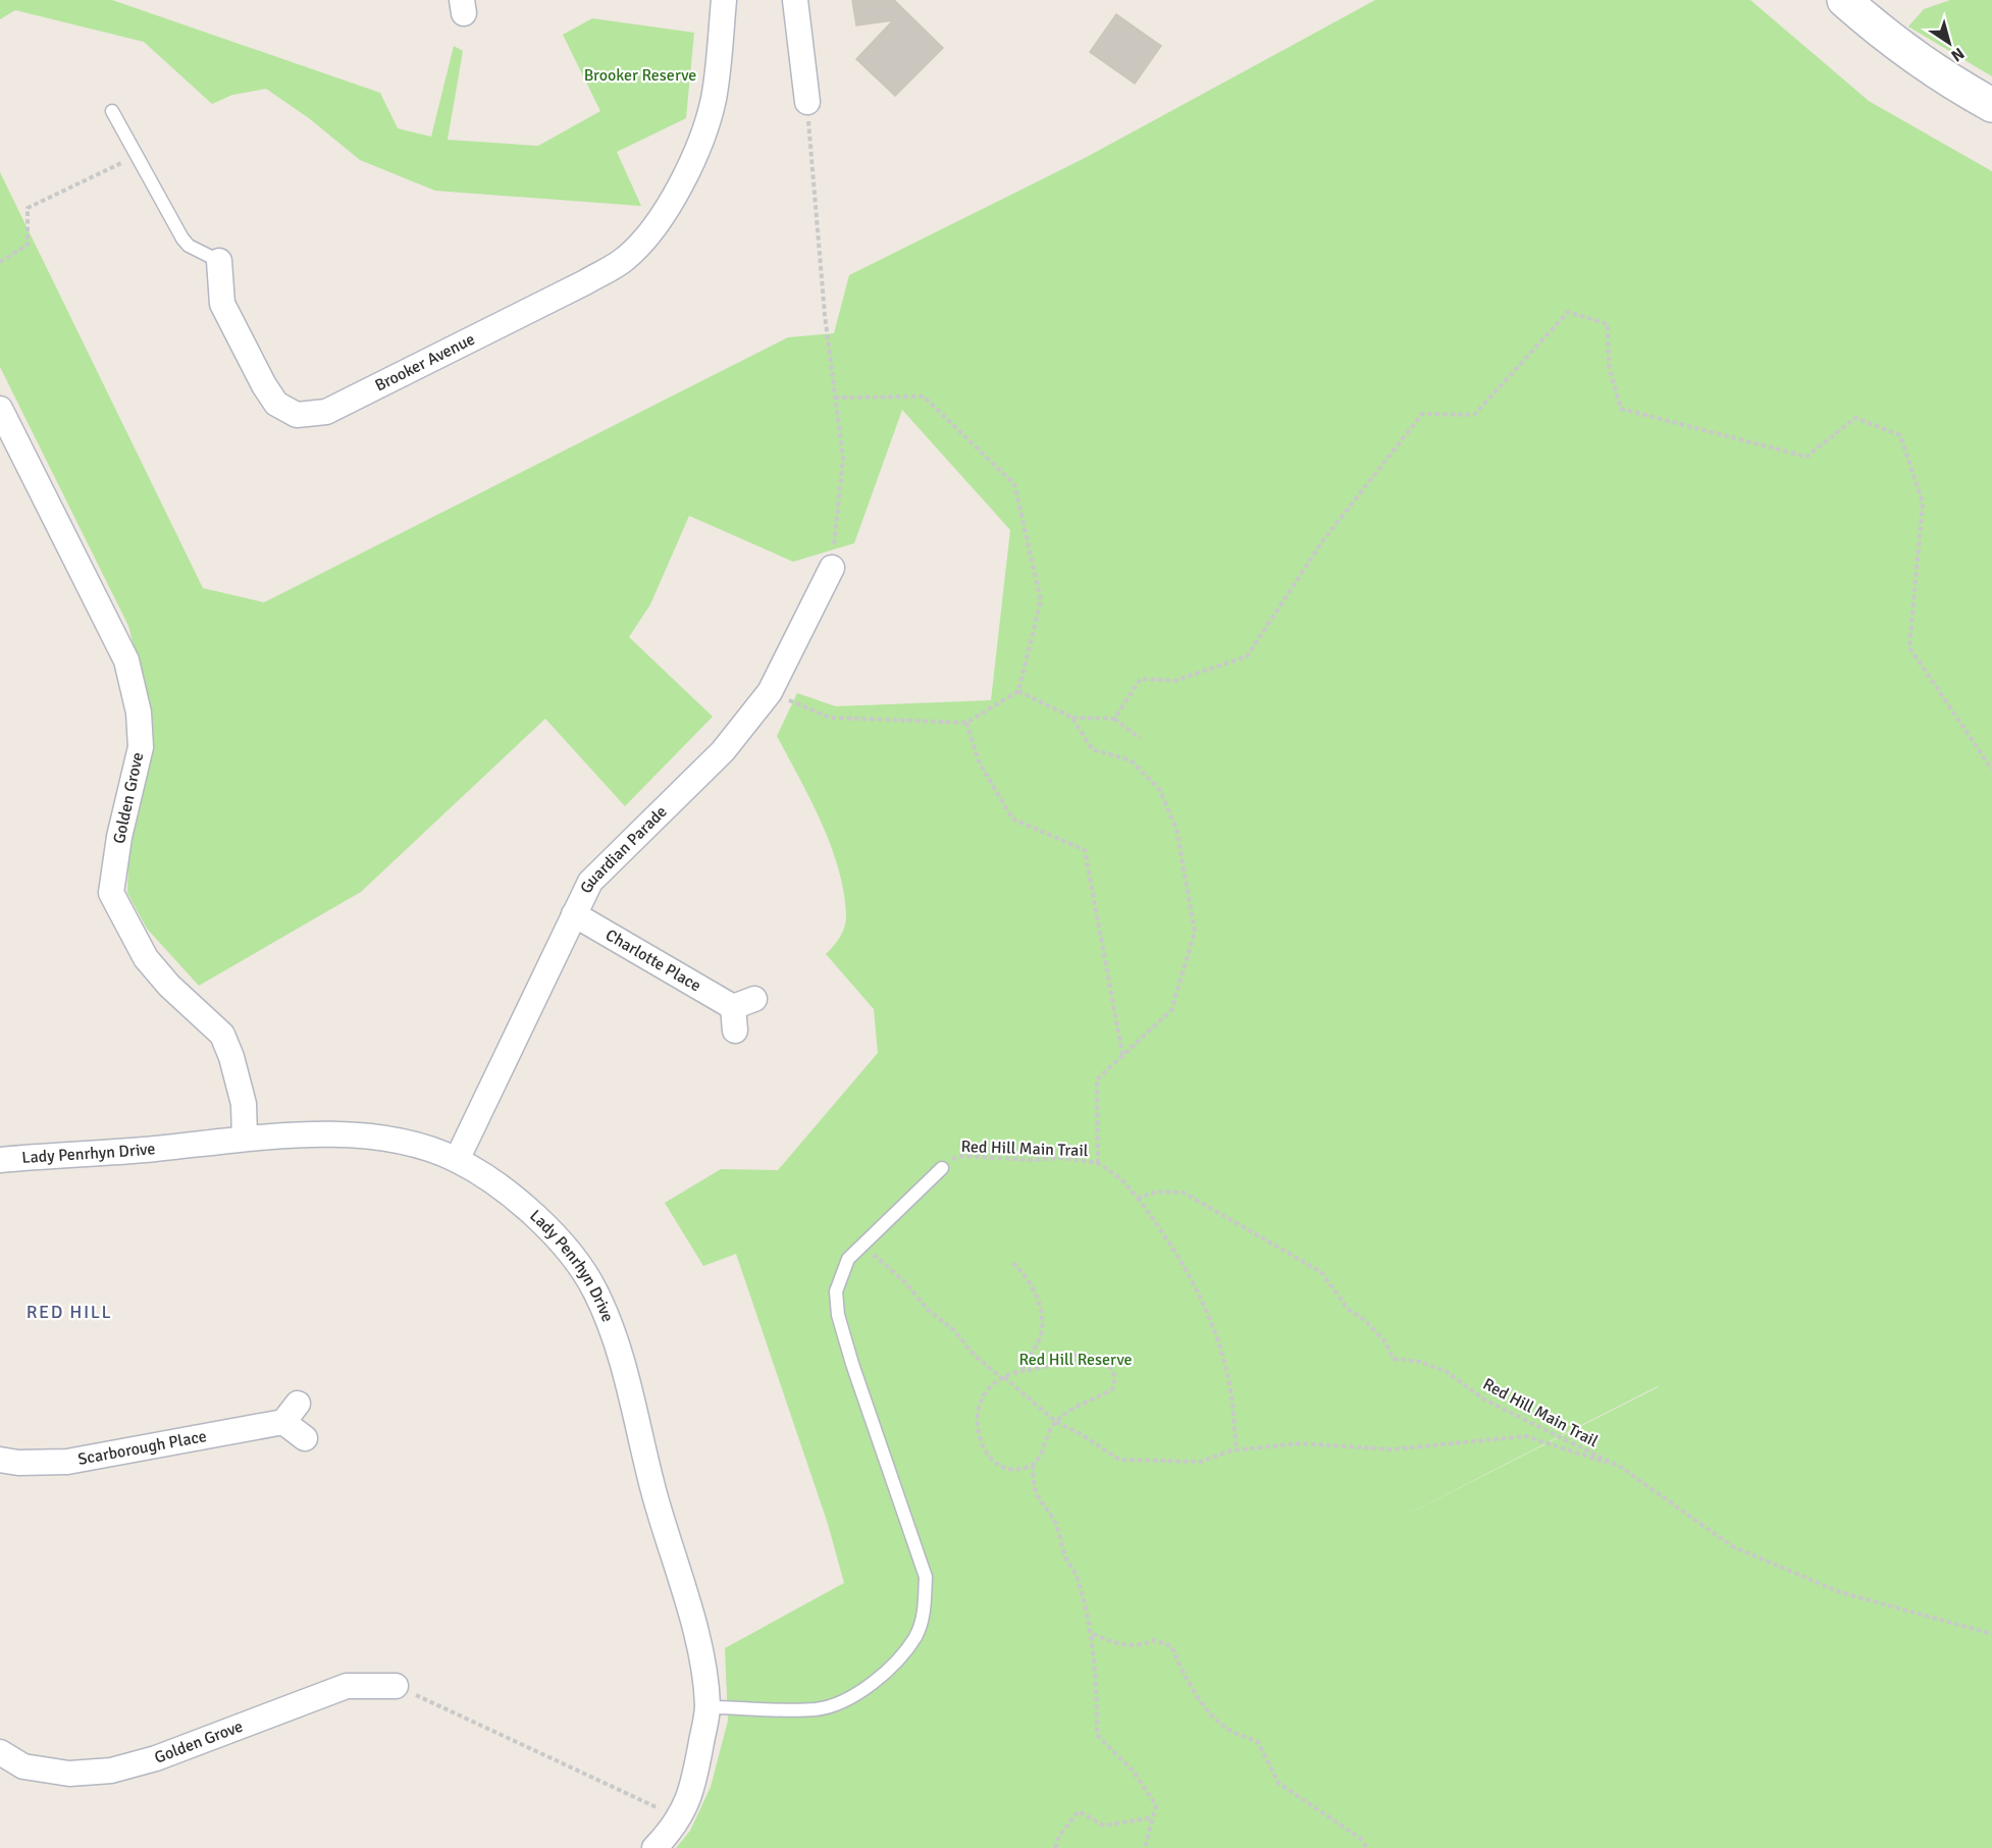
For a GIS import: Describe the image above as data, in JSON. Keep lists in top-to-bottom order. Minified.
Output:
{"streets":{"street":["Brooker Avenue","Golden Grove","Guardian Parade","Charlotte Place","Lady Penrhyn Drive","Scarborough Place"],"path":["Red Hill Main Trail"]},"crossings":[["Golden Grove","Lady Penrhyn Drive"],["Guardian Parade","Charlotte Place"],["Guardian Parade","Lady Penrhyn Drive"]],"districts":["RED HILL"],"parks":["Brooker Reserve","Red Hill Reserve"],"north":"bottom right"}
